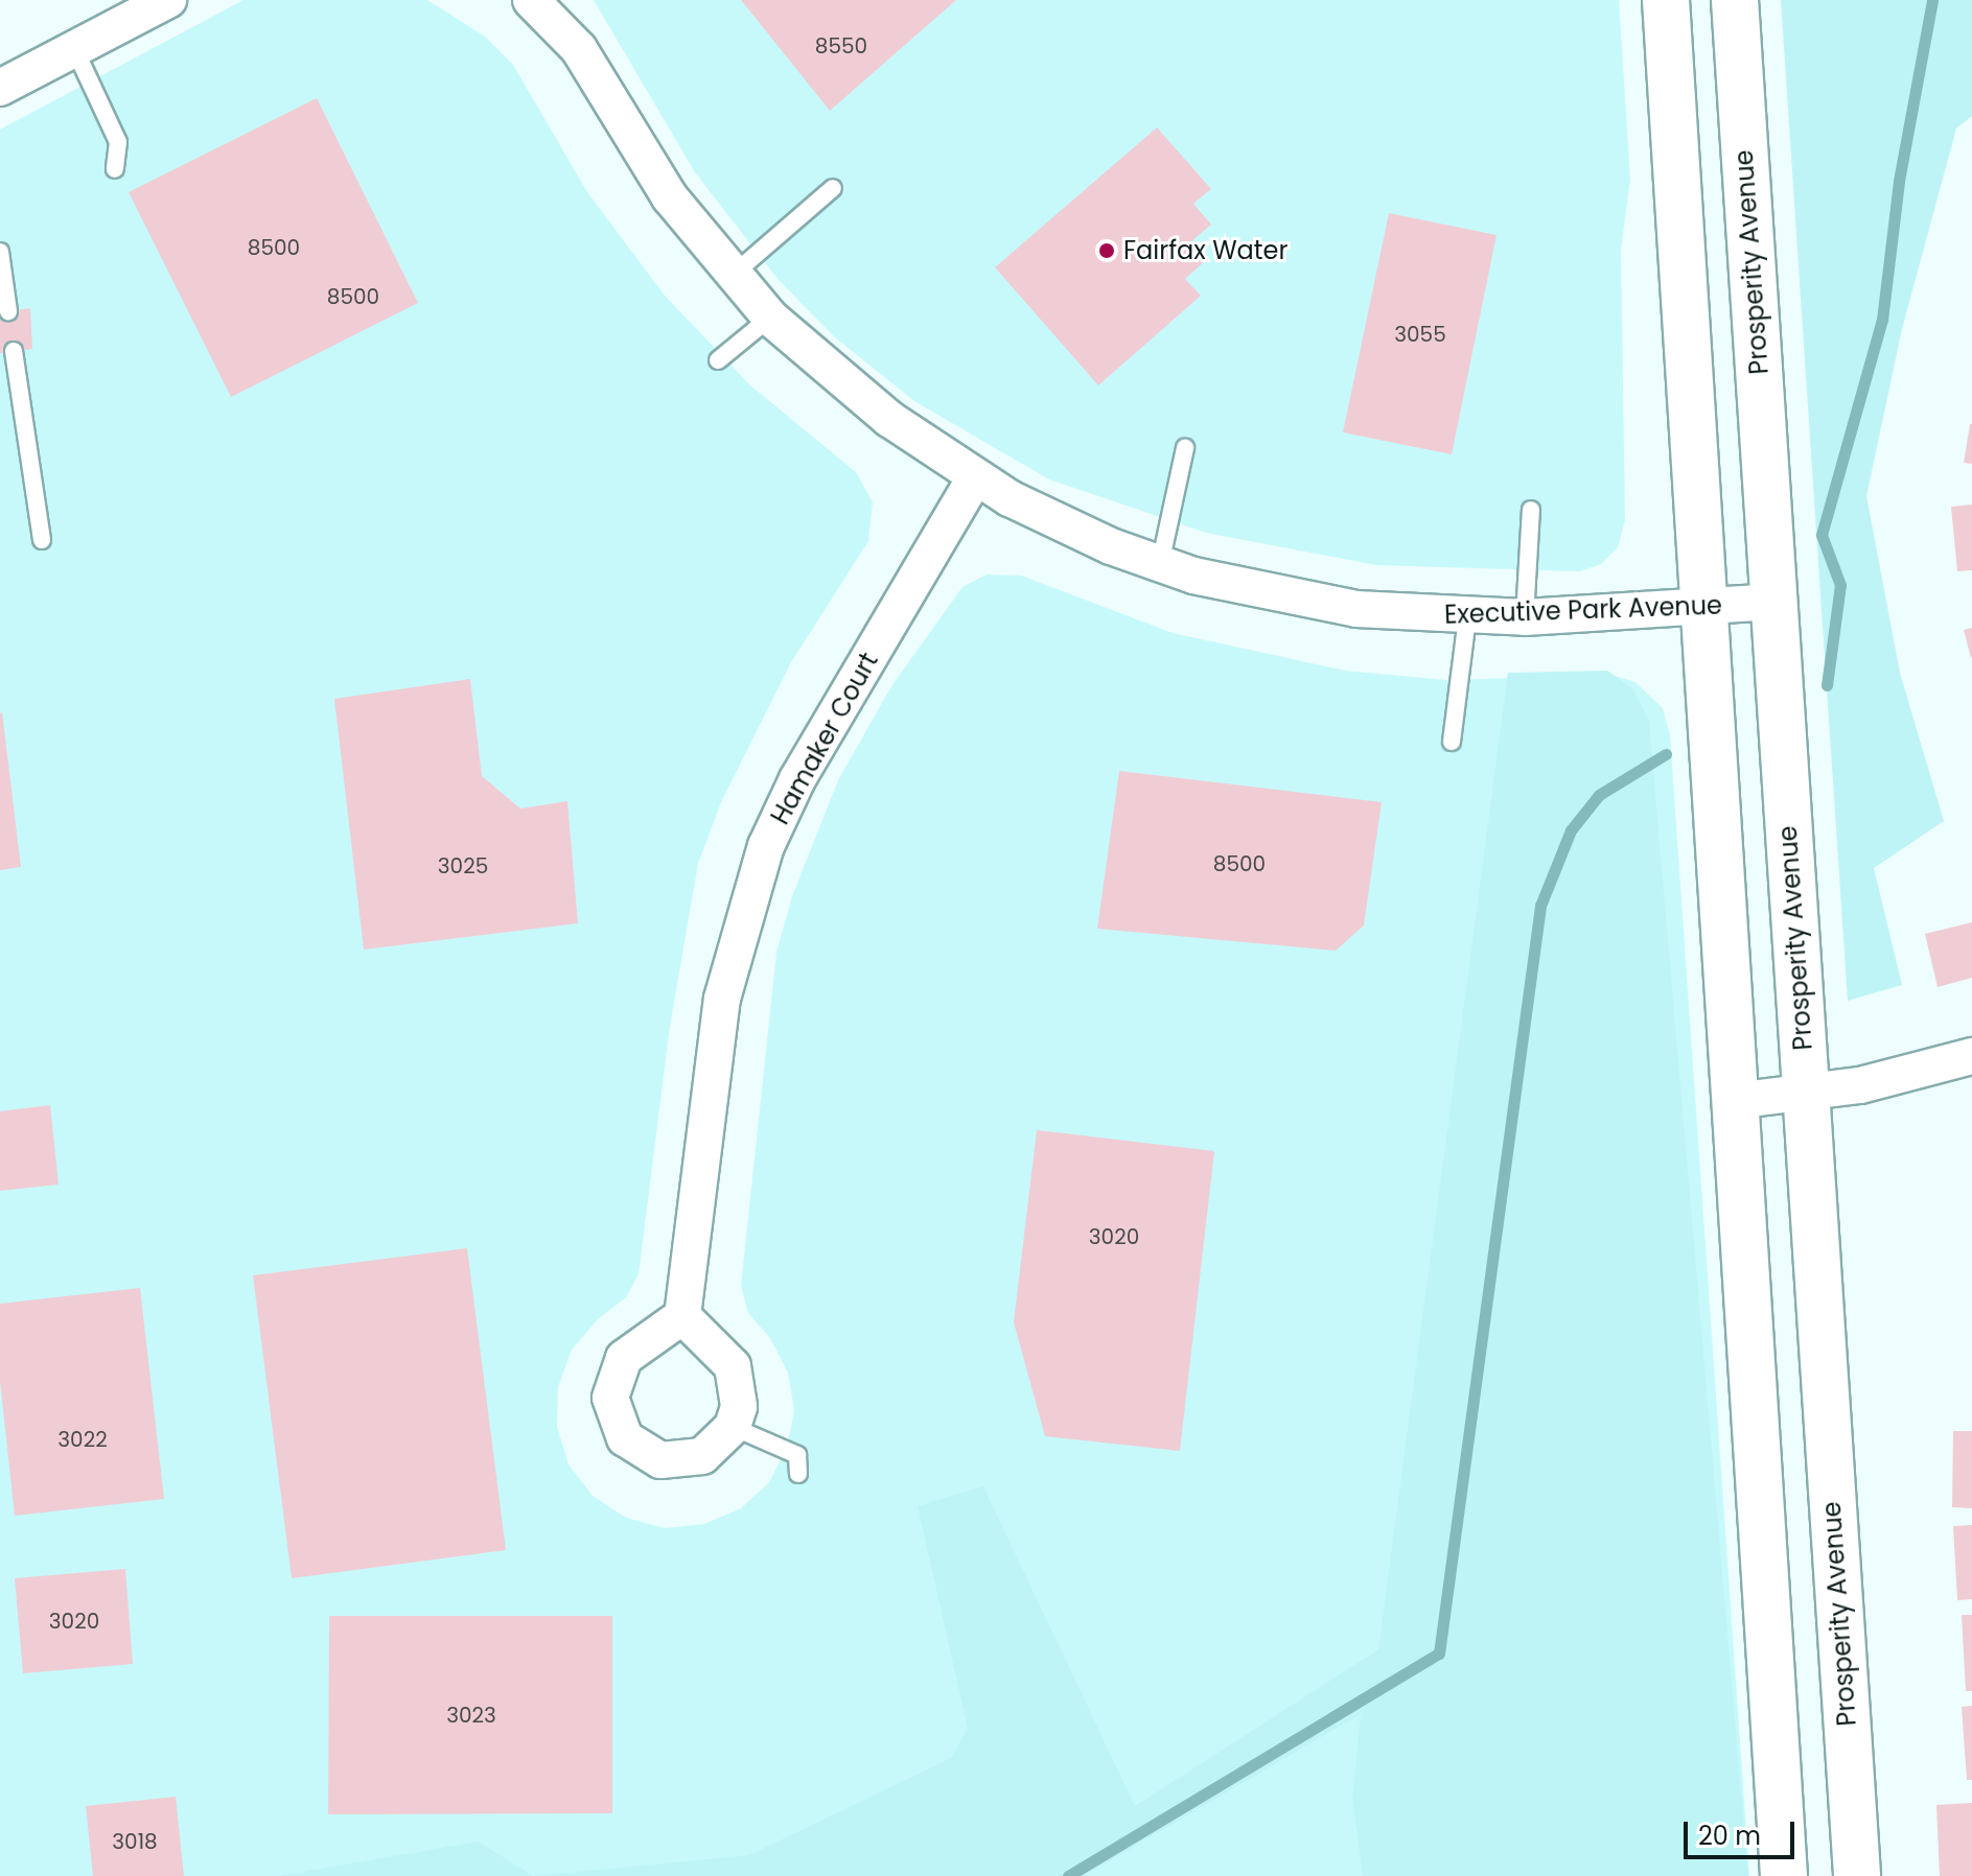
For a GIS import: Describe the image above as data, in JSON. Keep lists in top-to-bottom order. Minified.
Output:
{"streets":{"main road":["Prosperity Avenue"],"street":["Executive Park Avenue","Hamaker Court"]},"crossings":[["Prosperity Avenue","Executive Park Avenue"],["Executive Park Avenue","Hamaker Court"]],"places":["Fairfax Water"],"house_numbers":["8550","8500","8500","3055","8500","3025","3020","3022","3020","3023","3018"],"scale_bar":"20 m"}
